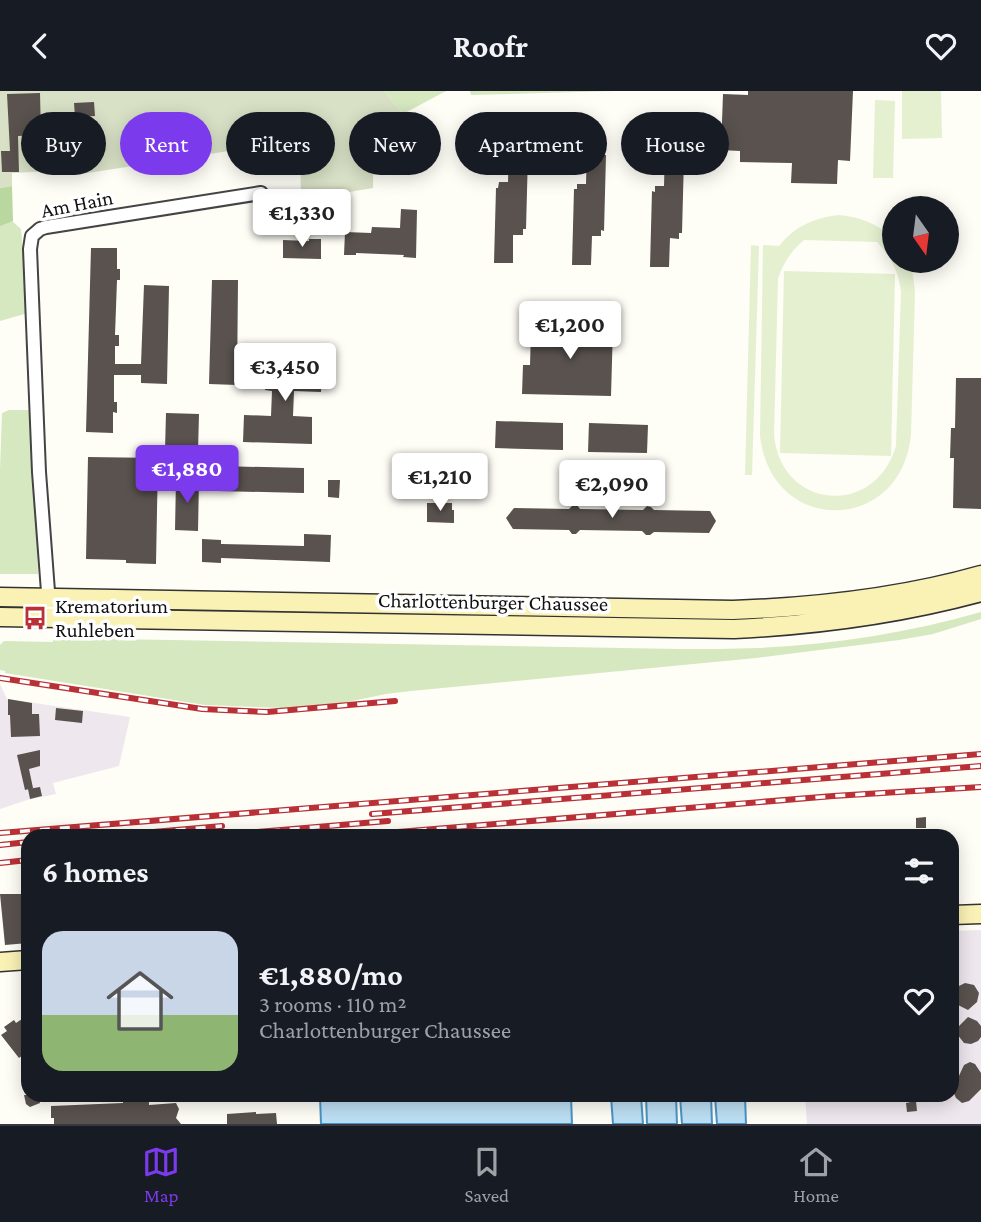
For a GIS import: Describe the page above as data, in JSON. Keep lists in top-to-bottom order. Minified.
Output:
{"streets":{"main road":["Charlottenburger Chaussee"],"street":["Am Hain"]},"crossings":[["Am Hain","Charlottenburger Chaussee"]],"places":{"bus stop":["Krematorium Ruhleben"]},"north":"bottom","page":{"header":"Roofr","chip":["Buy","Rent","Filters","New","Apartment","House"],"price":["€1,330","€1,200","€3,450","€1,880","€1,210","€2,090"],"heading":"6 homes","list":[{"name":"€1,880/mo","note":"3 rooms · 110 m² · Charlottenburger Chaussee"}],"tabs":["Map","Saved","Home"]}}
